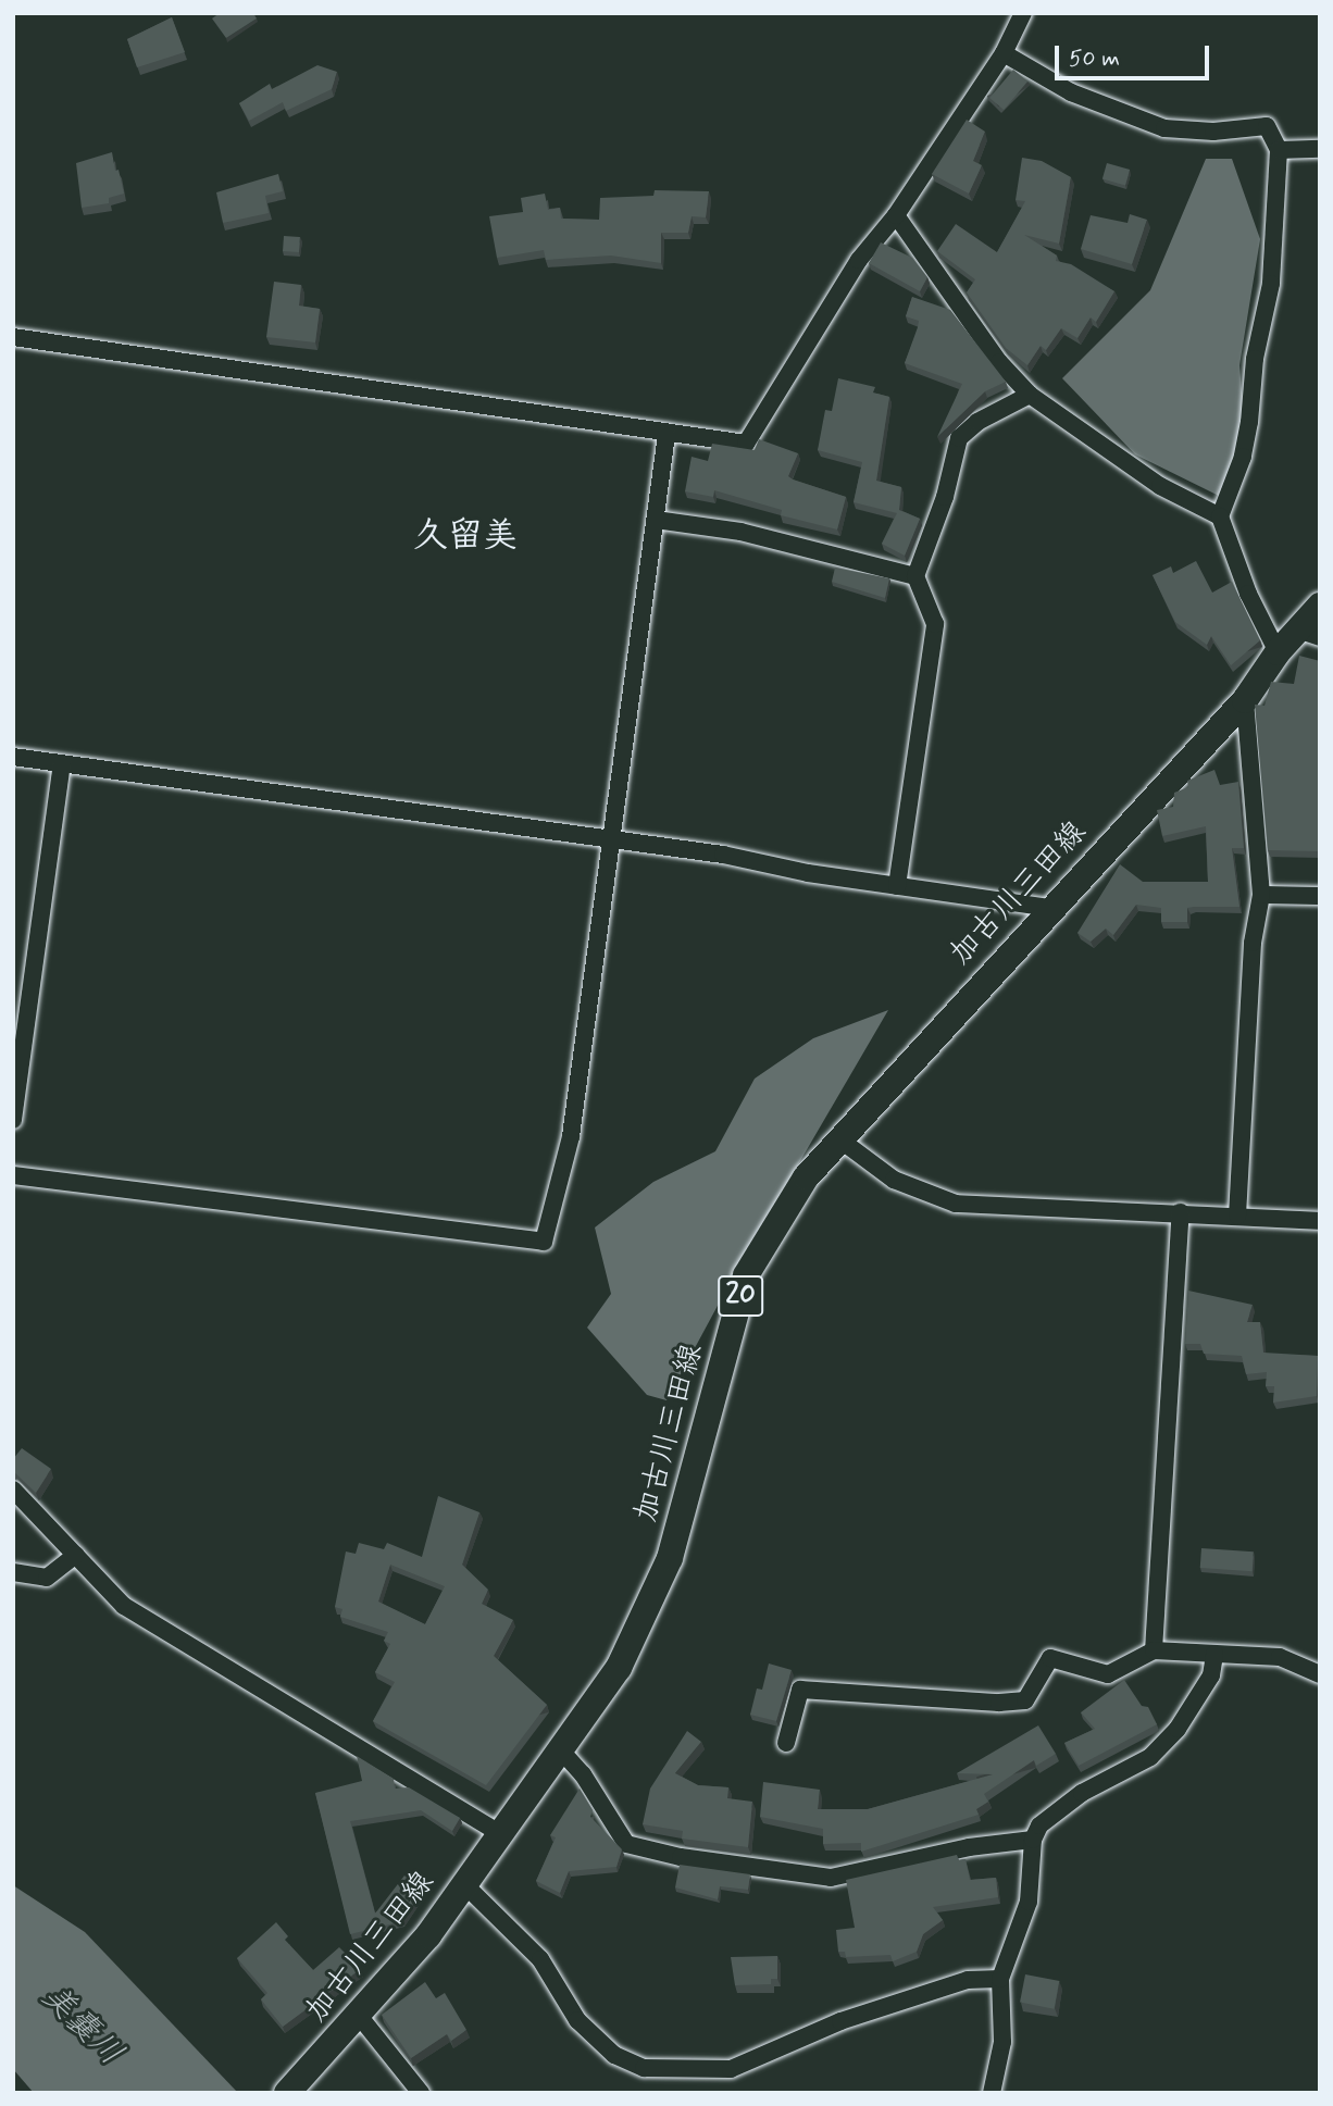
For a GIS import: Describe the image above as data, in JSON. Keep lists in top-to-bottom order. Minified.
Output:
{"streets":{"main road":["加古川三田線","20"]},"districts":["久留美"],"water":["美嚢川"],"scale_bar":"50 m"}
